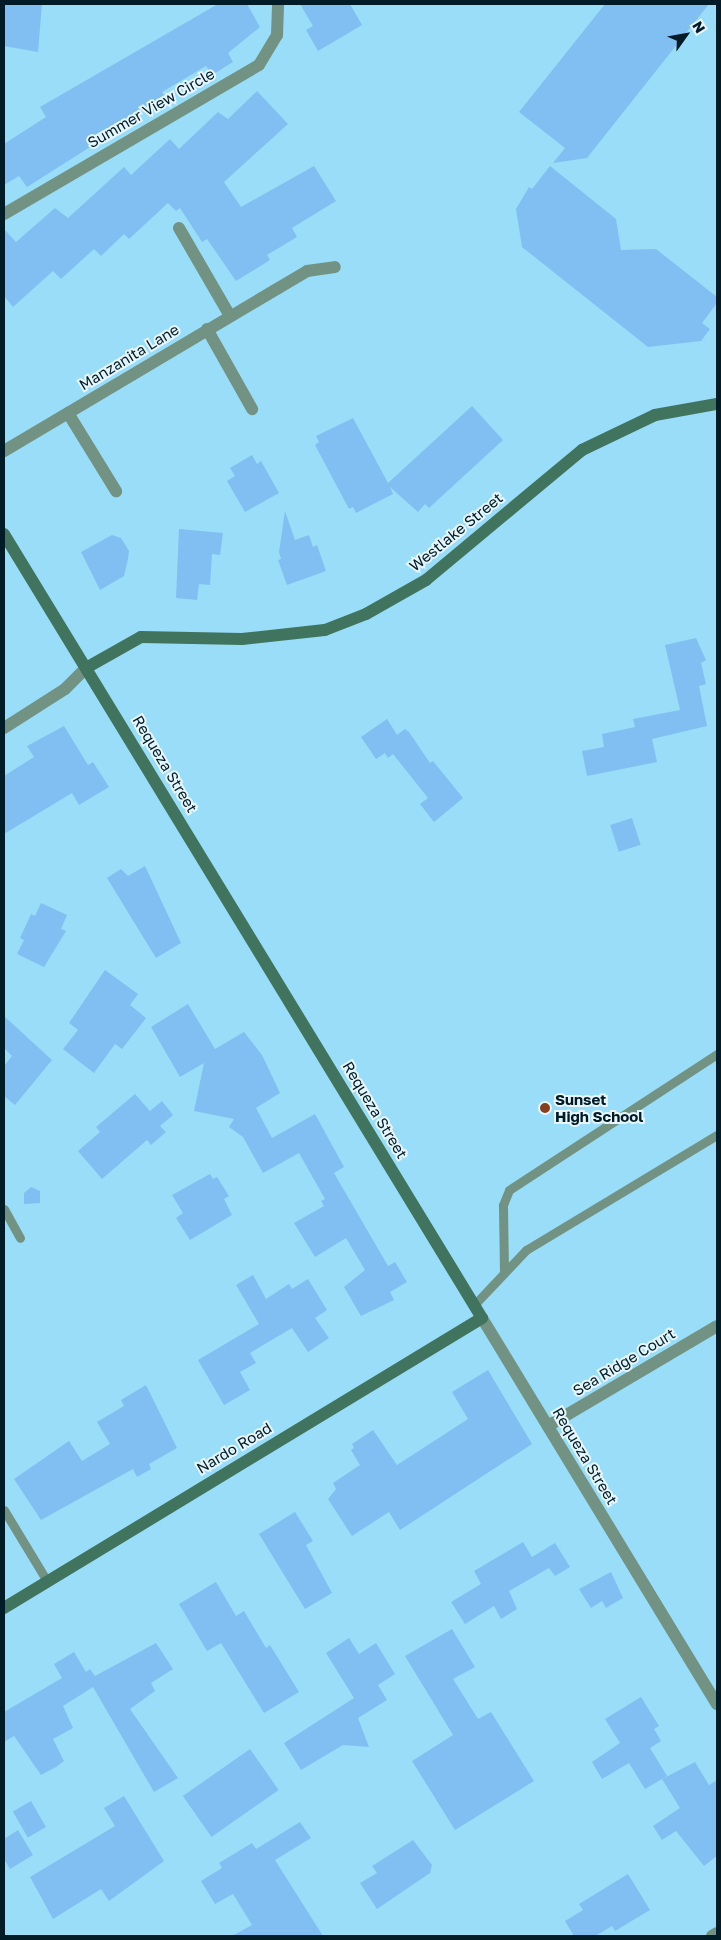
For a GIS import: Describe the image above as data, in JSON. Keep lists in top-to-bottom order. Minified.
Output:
{"streets":{"street":["Summer View Circle","Manzanita Lane","Westlake Street","Requeza Street","Sea Ridge Court","Nardo Road"]},"crossings":[["Westlake Street","Requeza Street"],["Requeza Street","Sea Ridge Court"],["Requeza Street","Nardo Road"]],"places":["Sunset High School"],"north":"top right"}
